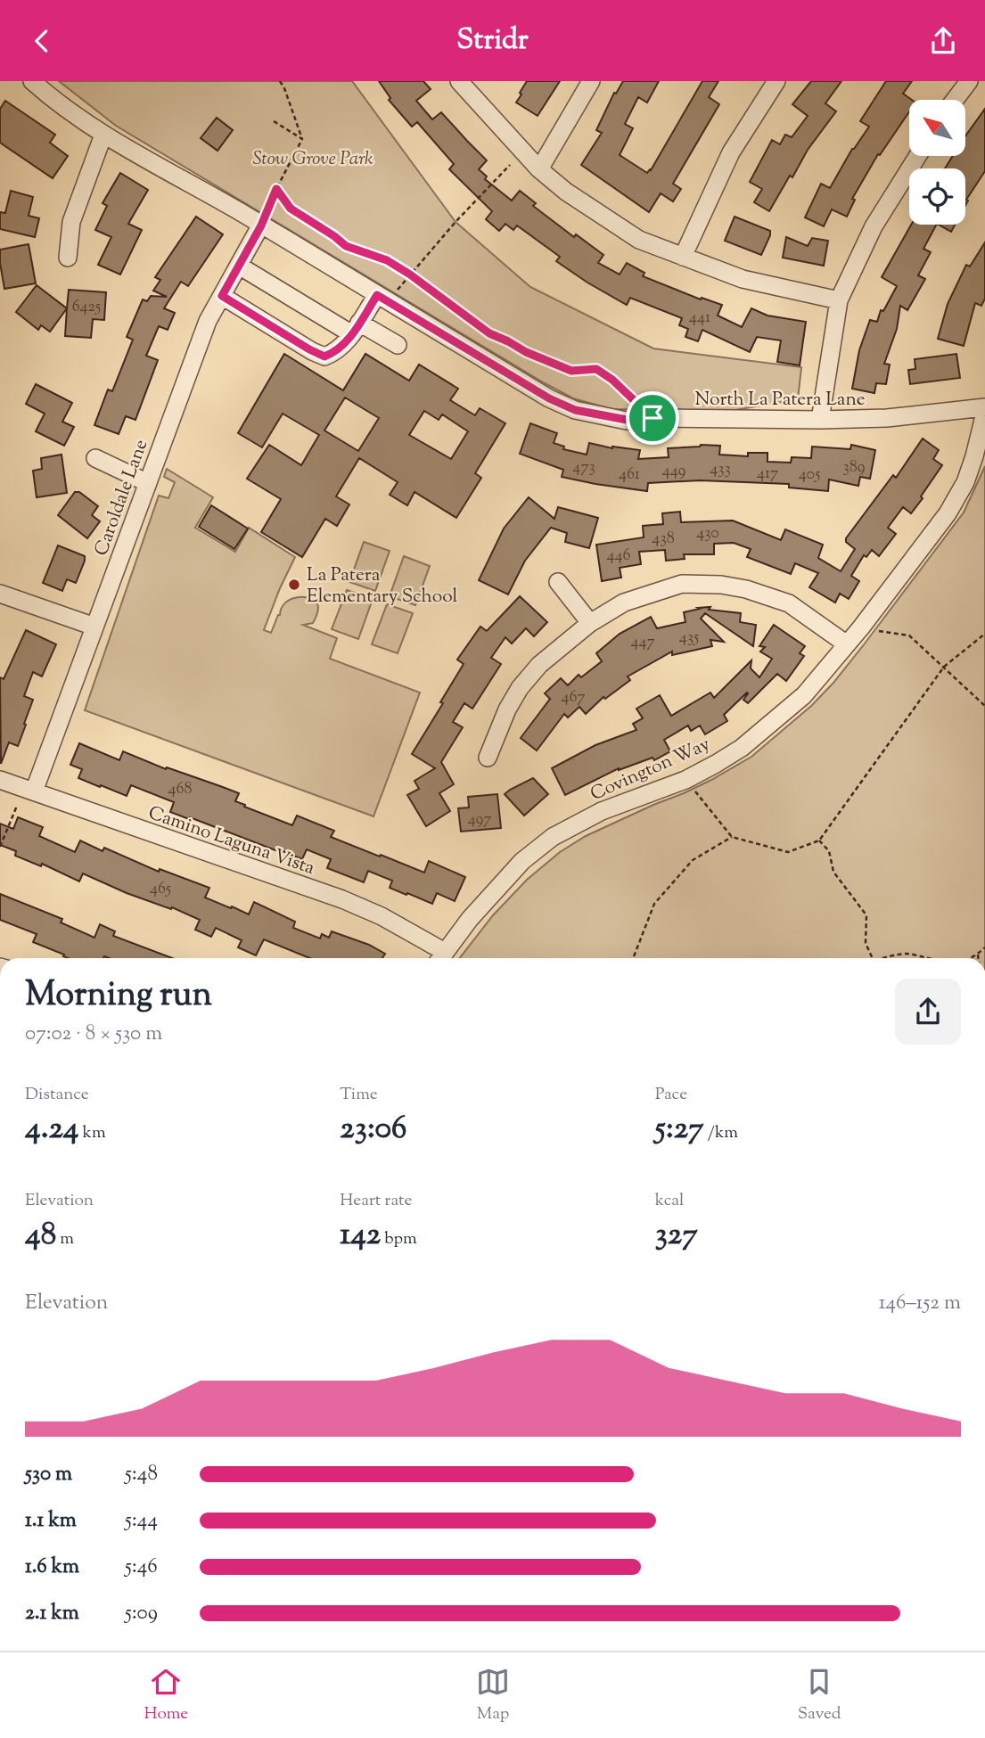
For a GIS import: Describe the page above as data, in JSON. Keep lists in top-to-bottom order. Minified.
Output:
{"streets":{"street":["North La Patera Lane","Caroldale Lane","Covington Way","Camino Laguna Vista"]},"crossings":[["North La Patera Lane","Caroldale Lane"],["Caroldale Lane","Camino Laguna Vista"],["Covington Way","Camino Laguna Vista"]],"parks":["Stow Grove Park"],"places":["La Patera Elementary School"],"house_numbers":["6425","441","473","389","433","449","417","461","405","430","438","446","435","447","467","468","497","465"],"north":"top left","page":{"header":"Stridr","heading":["Morning run","07:02 · 8 × 530 m"],"stats":[["Distance","4.24 km"],["Time","23:06"],["Pace","5:27 /km"],["Elevation","48 m"],["Heart rate","142 bpm"],["kcal","327"]],"chart":["Elevation","146–152 m"],"list":[{"name":"530 m","note":"5:48"},{"name":"1.1 km","note":"5:44"},{"name":"1.6 km","note":"5:46"},{"name":"2.1 km","note":"5:09"}],"tabs":["Home","Map","Saved"]}}
